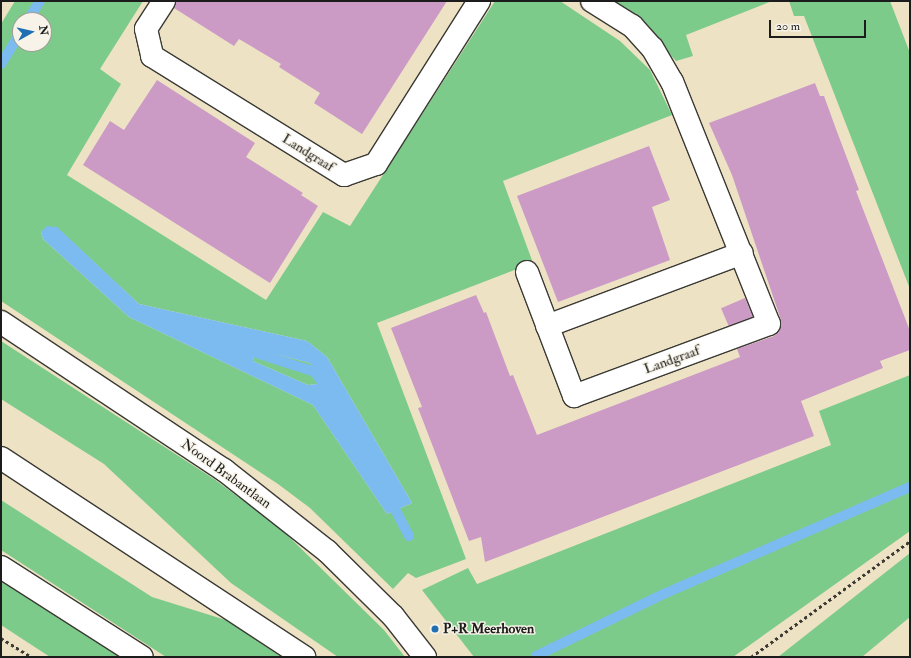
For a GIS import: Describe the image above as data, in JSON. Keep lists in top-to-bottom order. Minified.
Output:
{"streets":{"street":["Landgraaf","Noord Brabantlaan"]},"places":["P+R Meerhoven"],"scale_bar":"20 m","north":"right"}
